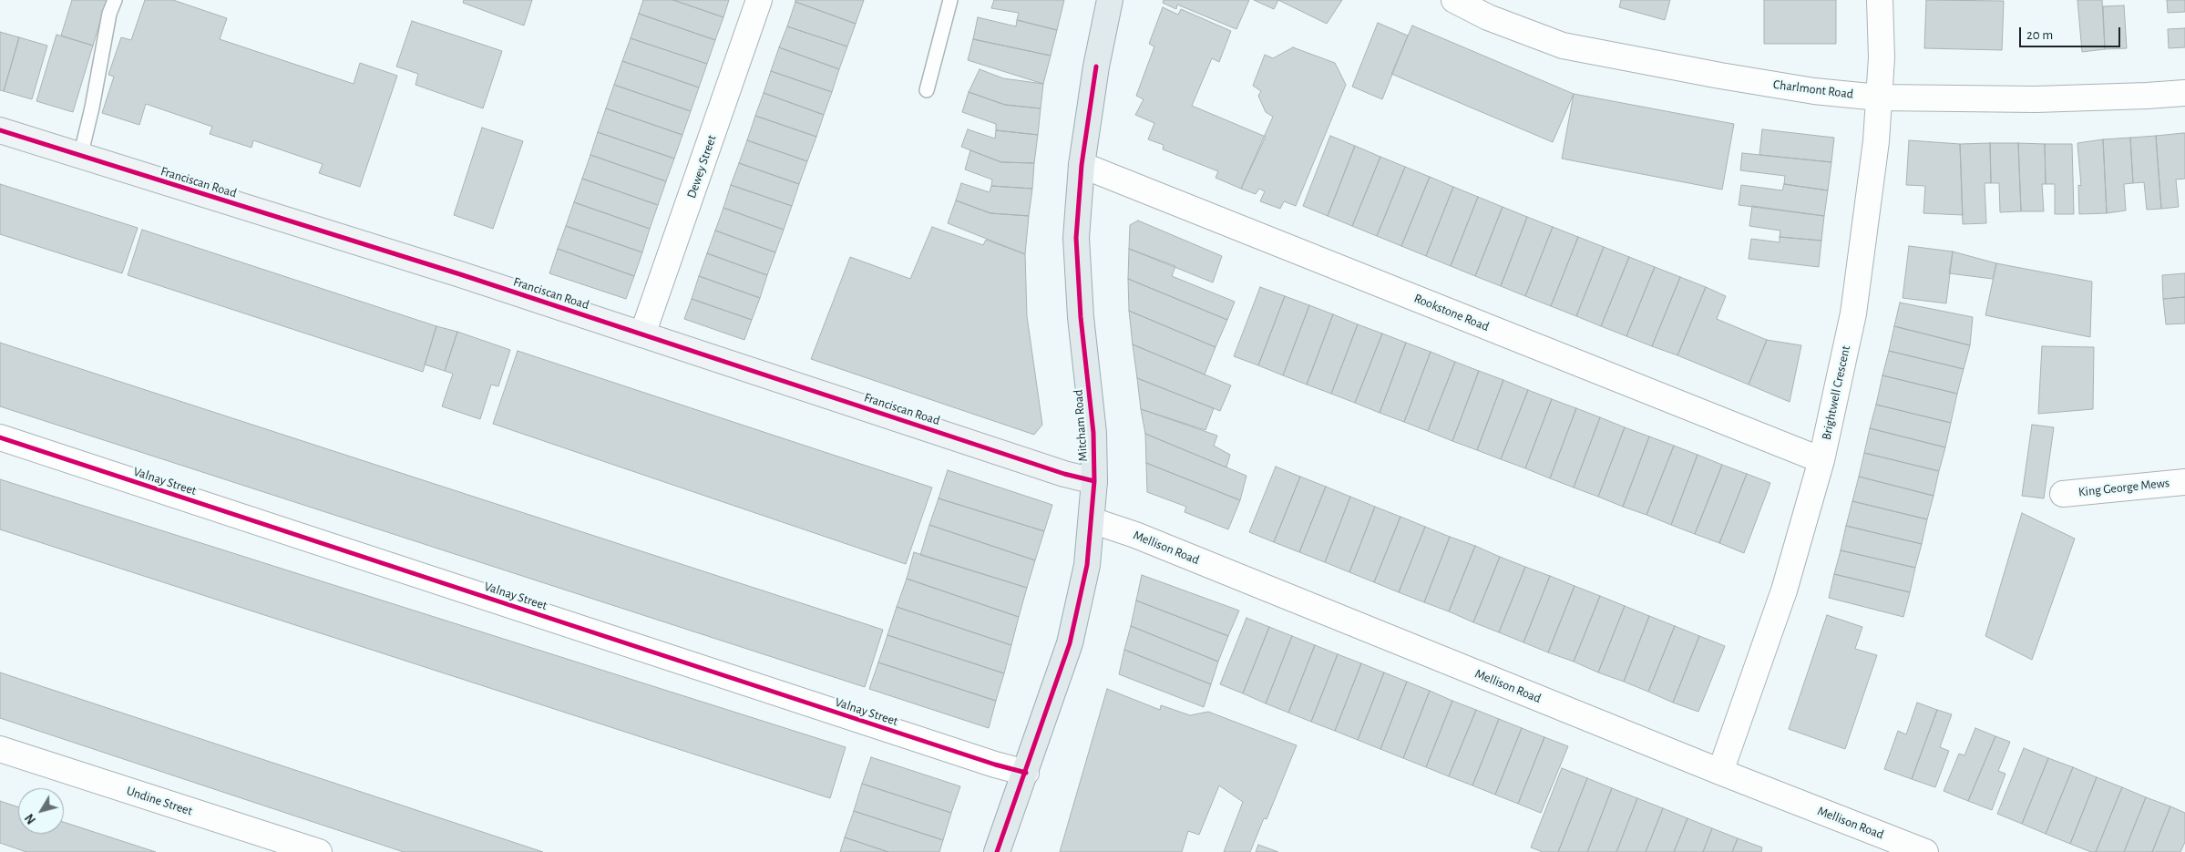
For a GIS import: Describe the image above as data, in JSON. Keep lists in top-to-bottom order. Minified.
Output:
{"streets":{"main road":["Mitcham Road"],"street":["Charlmont Road","Dewey Street","Franciscan Road","Rookstone Road","Brightwell Crescent","Valnay Street","King George Mews","Mellison Road","Undine Street"]},"crossings":[["Charlmont Road","Brightwell Crescent"],["Dewey Street","Franciscan Road"],["Franciscan Road","Mitcham Road"],["Rookstone Road","Brightwell Crescent"],["Rookstone Road","Mitcham Road"],["Brightwell Crescent","Mellison Road"],["Mitcham Road","Valnay Street"],["Mitcham Road","Mellison Road"]],"scale_bar":"20 m","north":"bottom left"}
